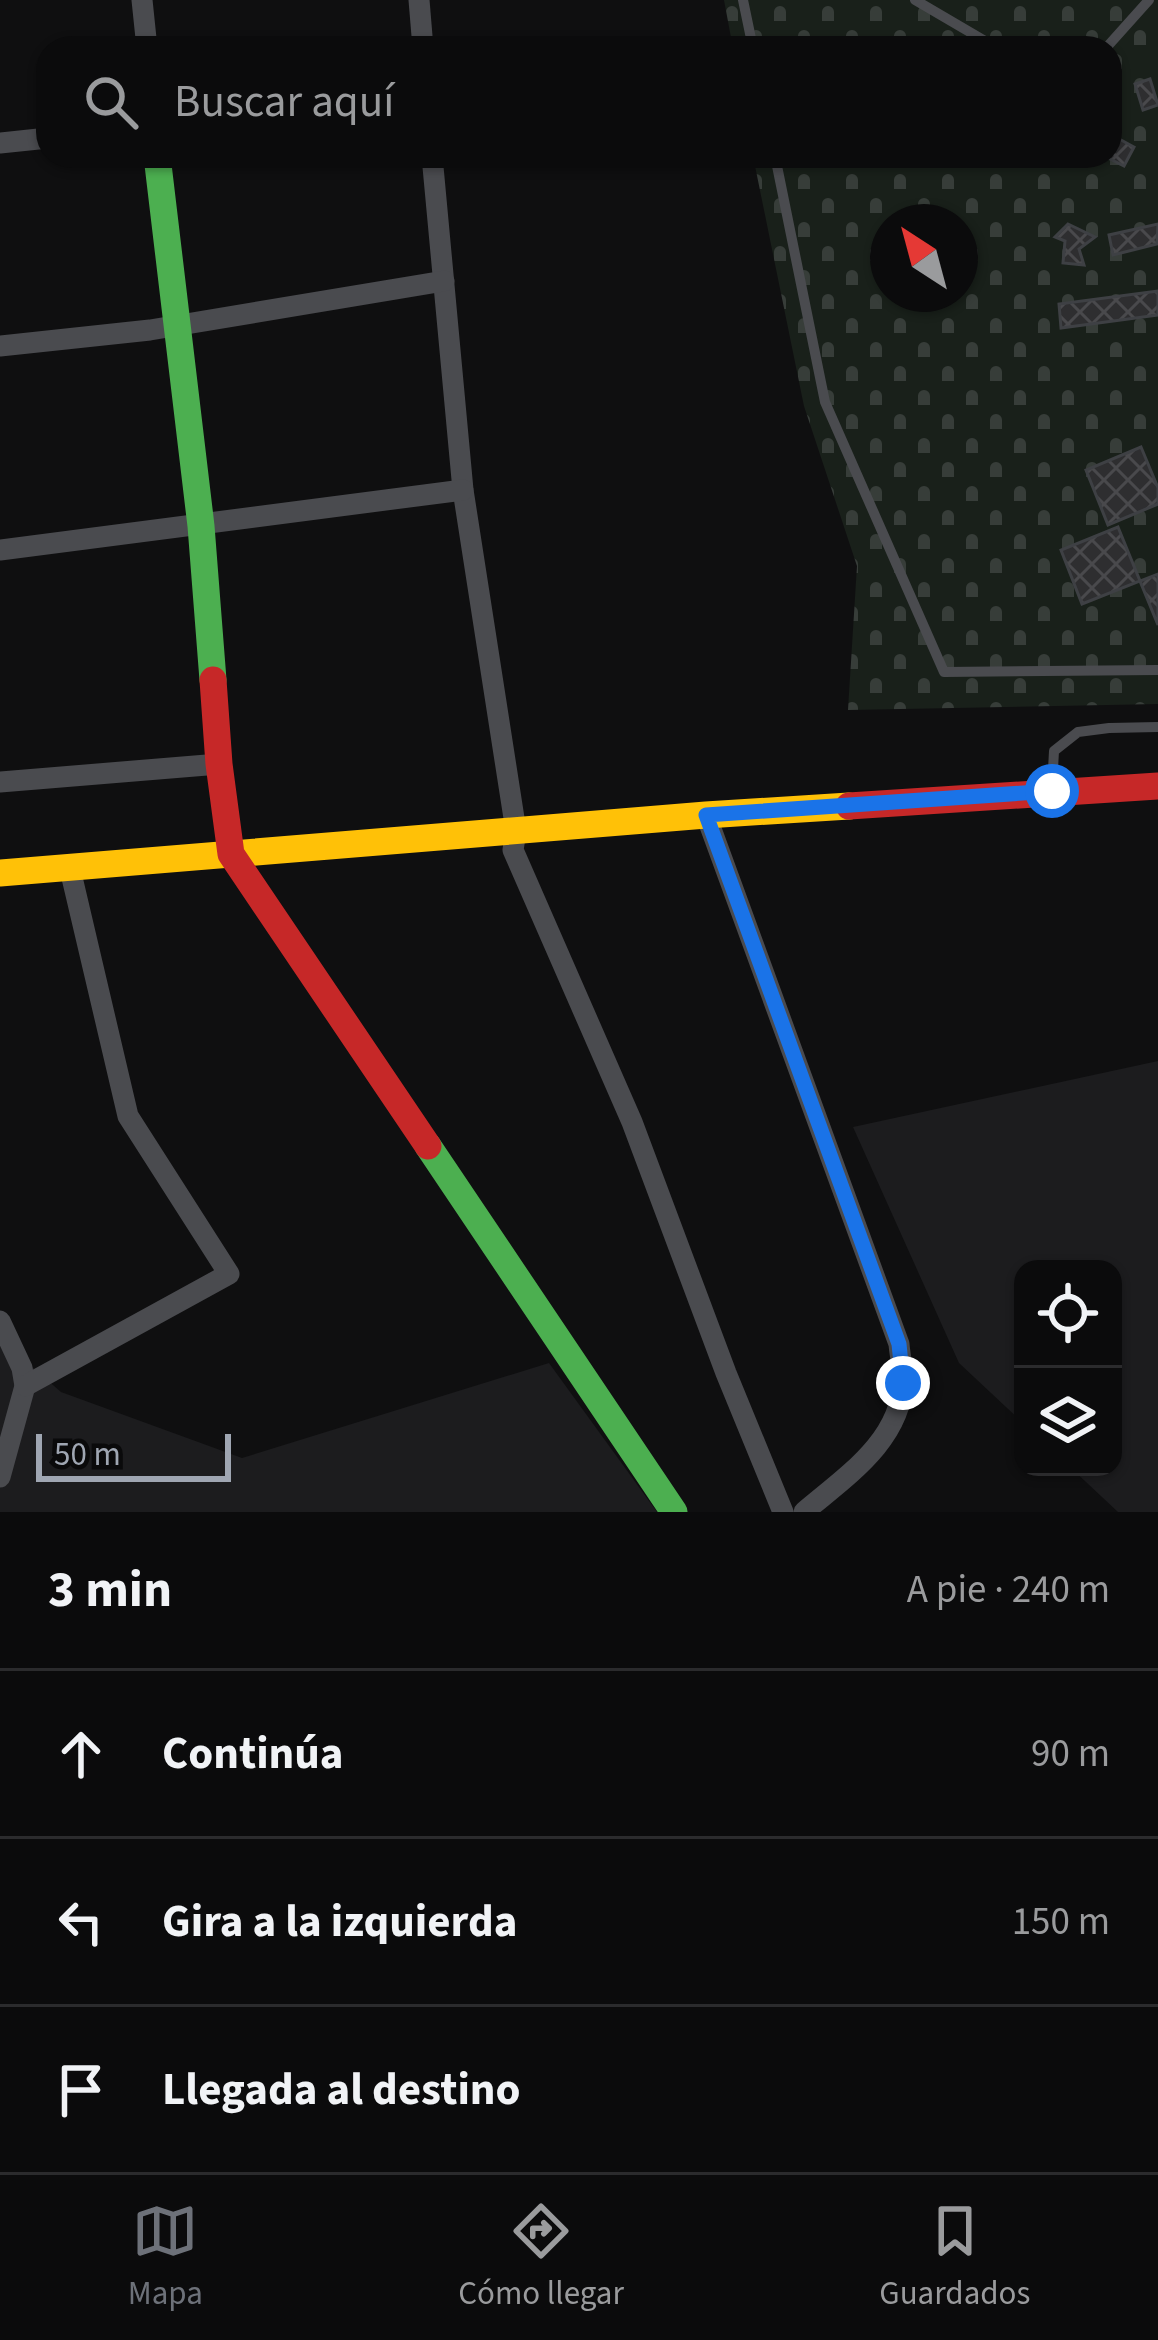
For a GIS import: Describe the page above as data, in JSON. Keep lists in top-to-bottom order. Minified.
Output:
{"scale_bar":"50 m","north":"top left","page":{"search":"Buscar aquí","scale":"50 m","heading":["3 min","A pie · 240 m"],"list":[["Continúa","90 m"],["Gira a la izquierda","150 m"],"Llegada al destino"],"nav":["Mapa","Cómo llegar","Guardados"]}}
